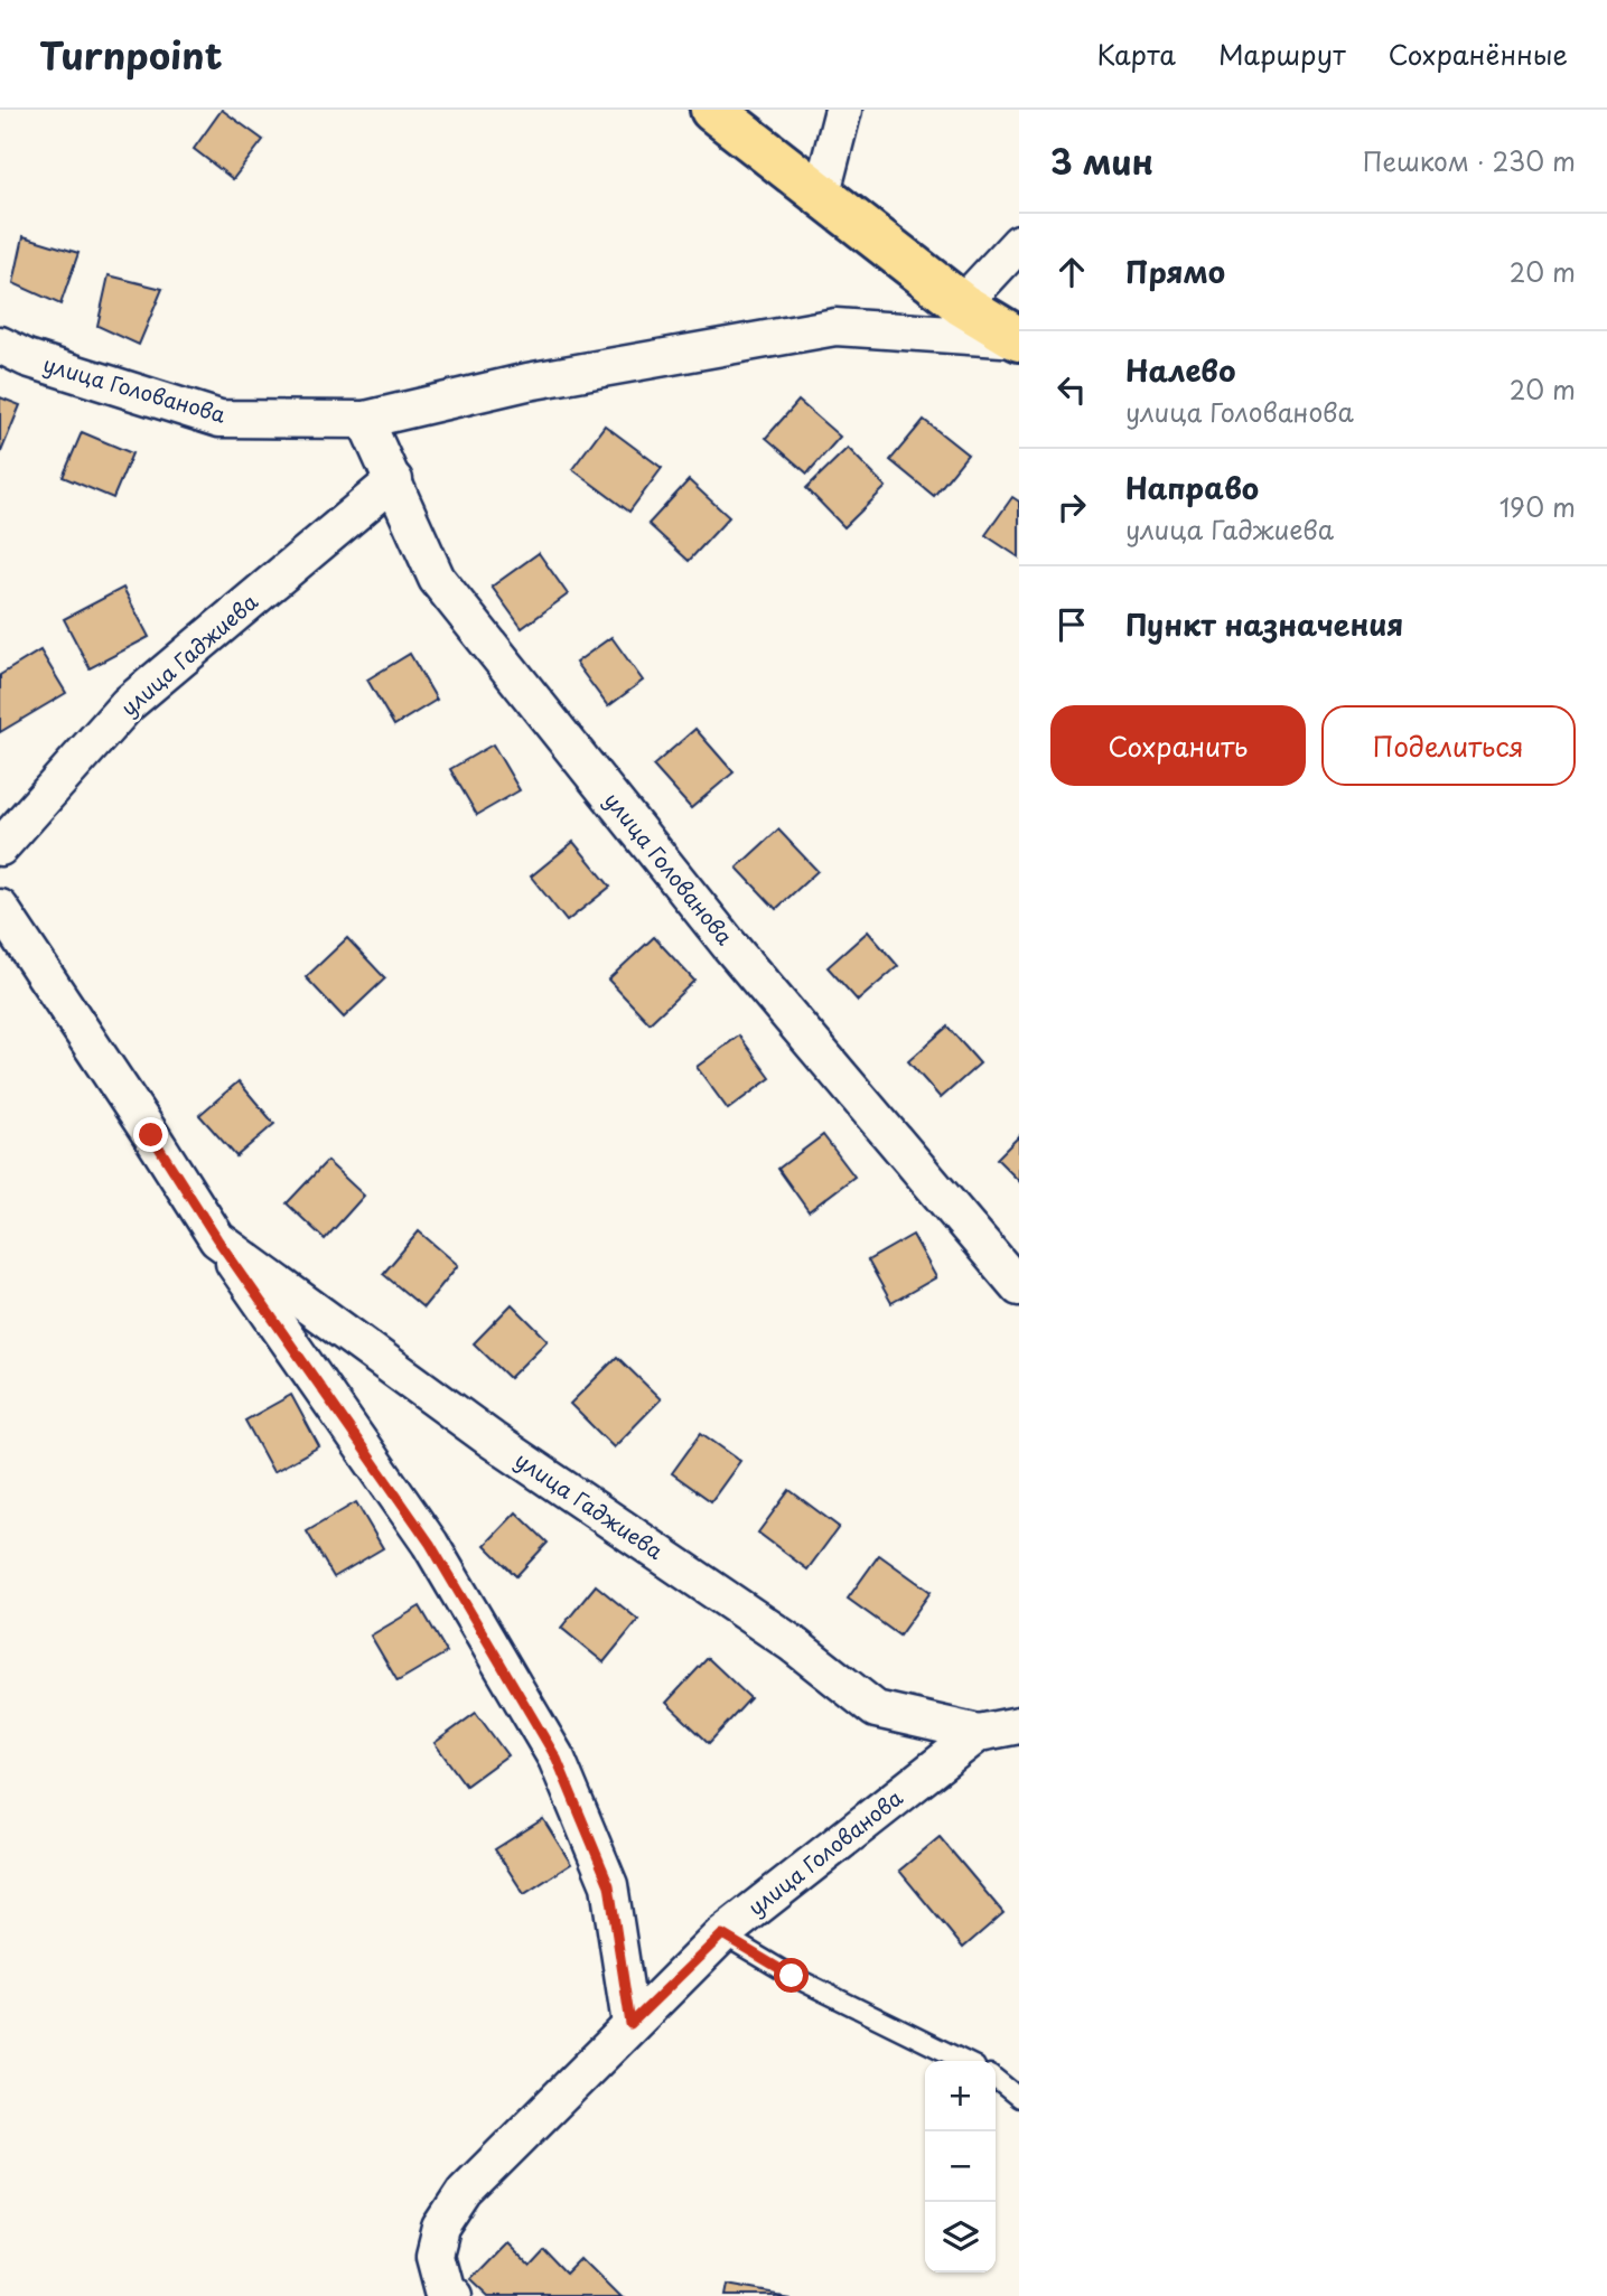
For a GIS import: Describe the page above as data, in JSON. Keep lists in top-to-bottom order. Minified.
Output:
{"streets":{"street":["улица Голованова","улица Гаджиева"]},"crossings":[["улица Голованова","улица Гаджиева"]],"page":{"header":"Turnpoint","nav":["Карта","Маршрут","Сохранённые"],"heading":["3 мин","Пешком · 230 m"],"list":[["Прямо","20 m"],["Налево","улица Голованова","20 m"],["Направо","улица Гаджиева","190 m"],"Пункт назначения"],"buttons":["Сохранить","Поделиться"],"map_buttons":["+","−"]}}
